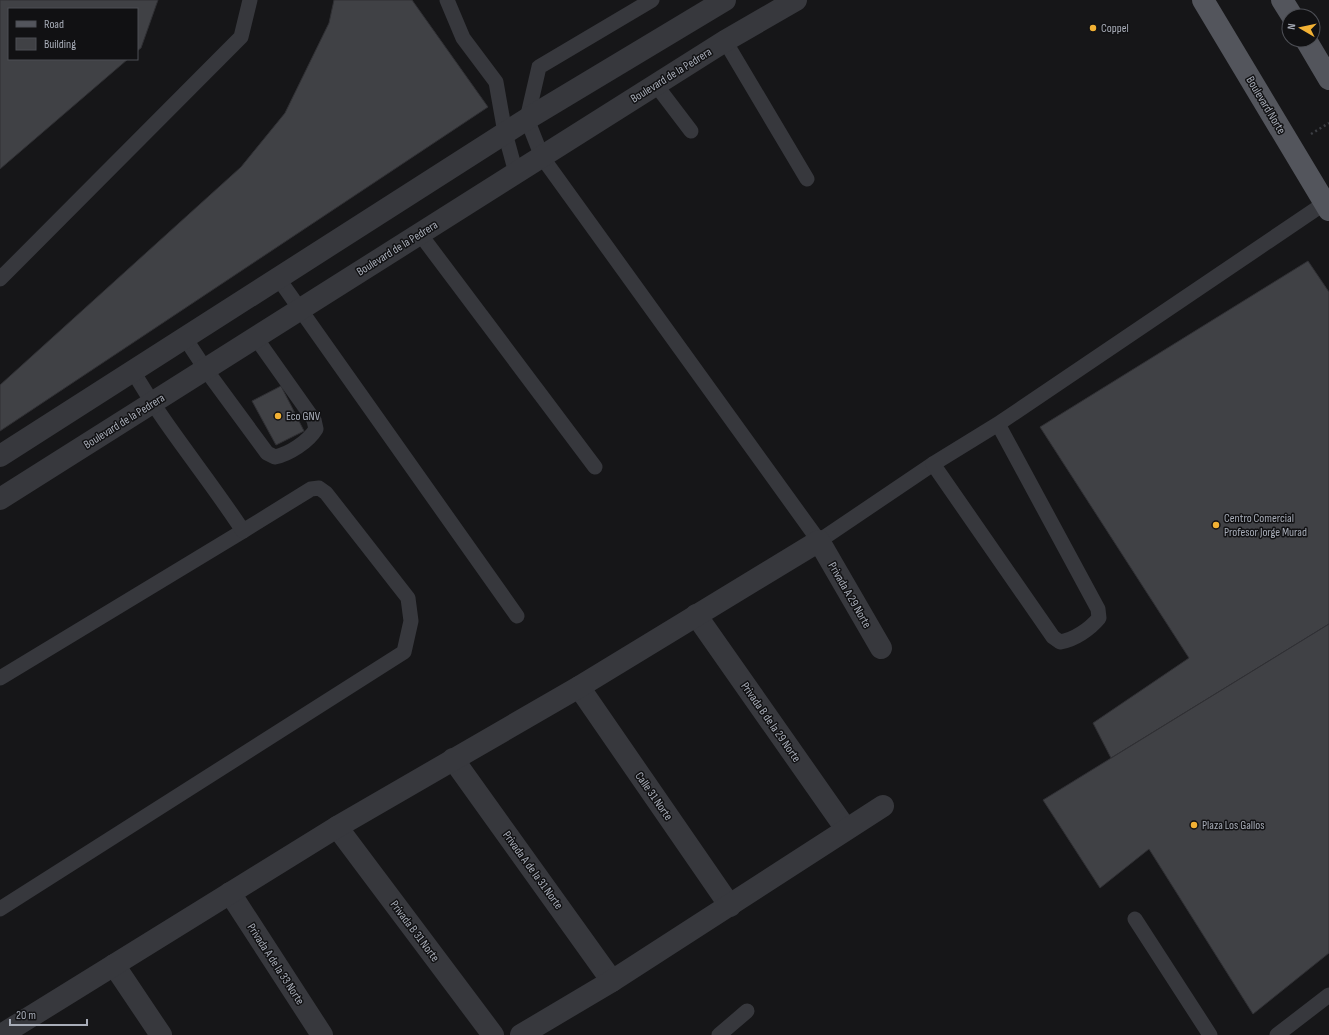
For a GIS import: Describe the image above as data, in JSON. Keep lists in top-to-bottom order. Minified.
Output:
{"streets":{"main road":["Boulevard Norte"],"street":["Boulevard de la Pedrera","Privada A 29 Norte","Privada B de la 29 Norte","Calle 31 Norte","Privada A de la 31 Norte","Privada B 31 Norte","Privada A de la 33 Norte"]},"places":["Coppel","Eco GNV","Centro Comercial Profesor Jorge Murad","Plaza Los Gallos"],"legend":["Road","Building"],"scale_bar":"20 m","north":"left"}
